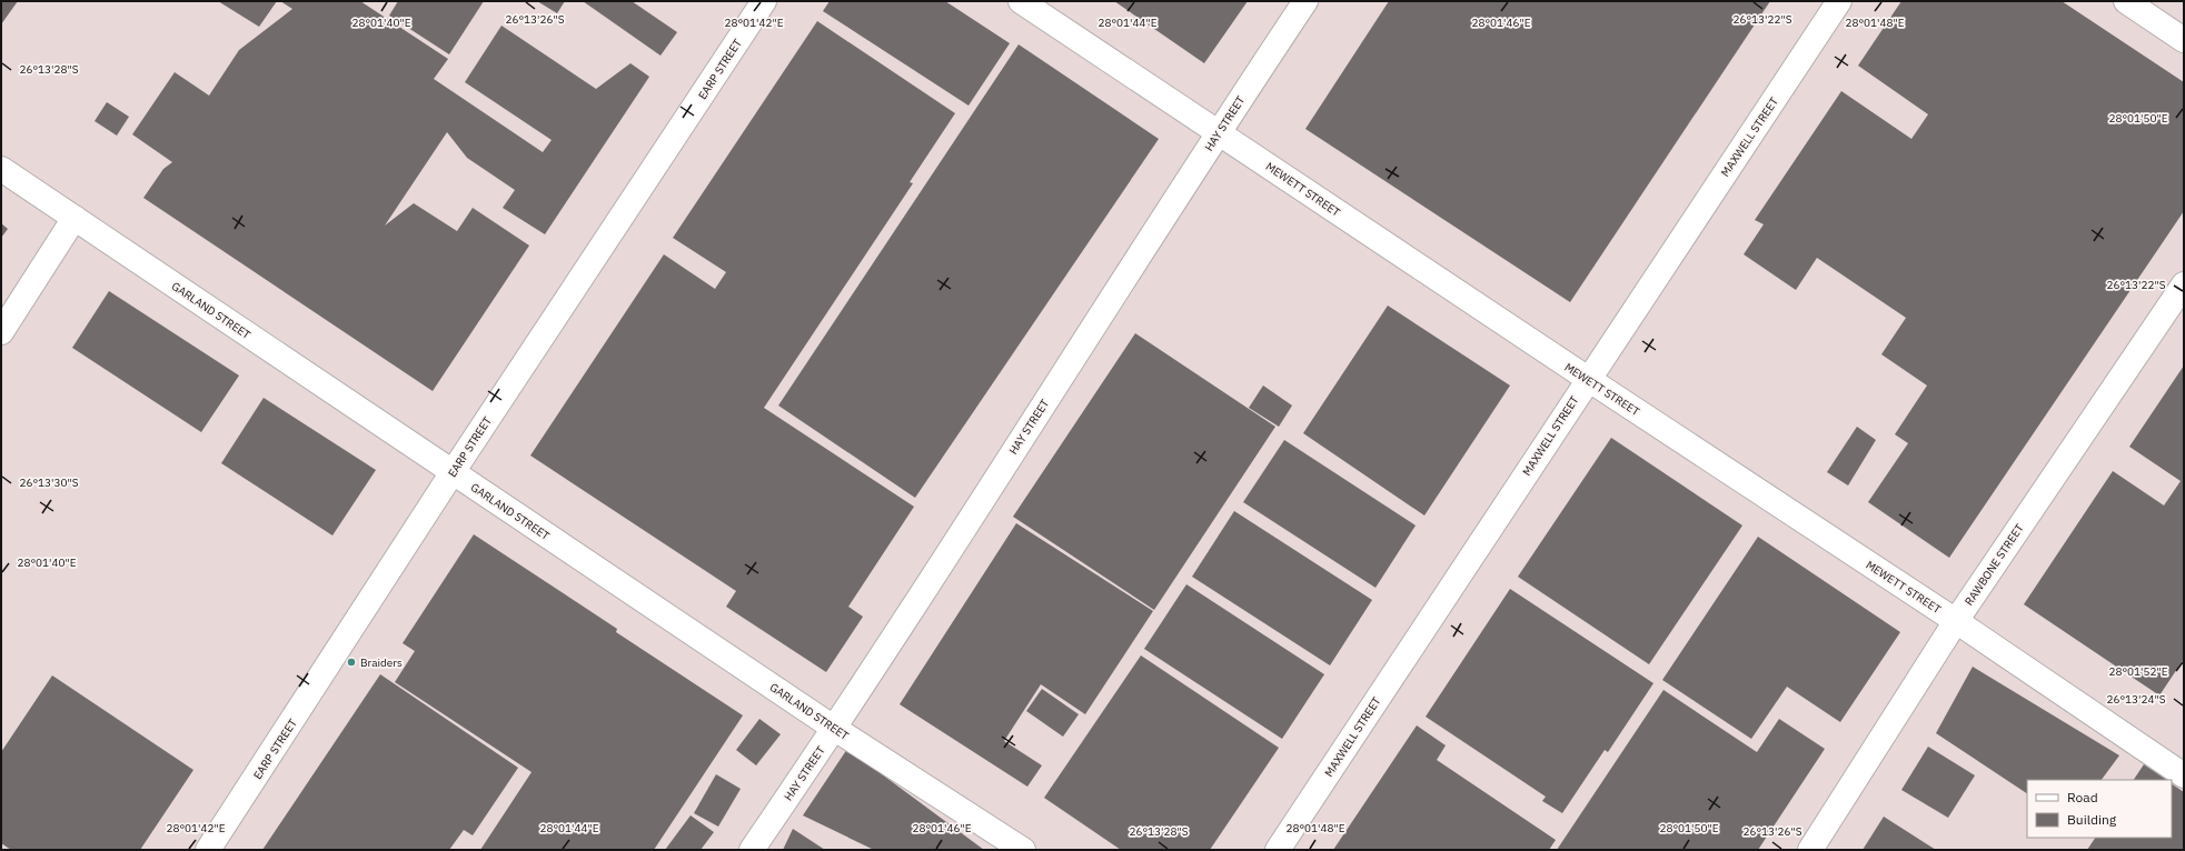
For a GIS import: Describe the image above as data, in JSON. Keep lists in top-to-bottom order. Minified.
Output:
{"streets":{"street":["EARP STREET","HAY STREET","MAXWELL STREET","MEWETT STREET","GARLAND STREET","RAWBONE STREET"]},"crossings":[["EARP STREET","GARLAND STREET"],["HAY STREET","MEWETT STREET"],["HAY STREET","GARLAND STREET"],["MAXWELL STREET","MEWETT STREET"],["MEWETT STREET","RAWBONE STREET"]],"places":["Braiders"],"legend":["Road","Building"],"coordinates":["26°13'26\"S","26°13'22\"S","28°01'42\"E","28°01'44\"E","28°01'46\"E","28°01'48\"E","28°01'40\"E","26°13'28\"S","28°01'50\"E","26°13'30\"S","28°01'52\"E","26°13'24\"S"]}
